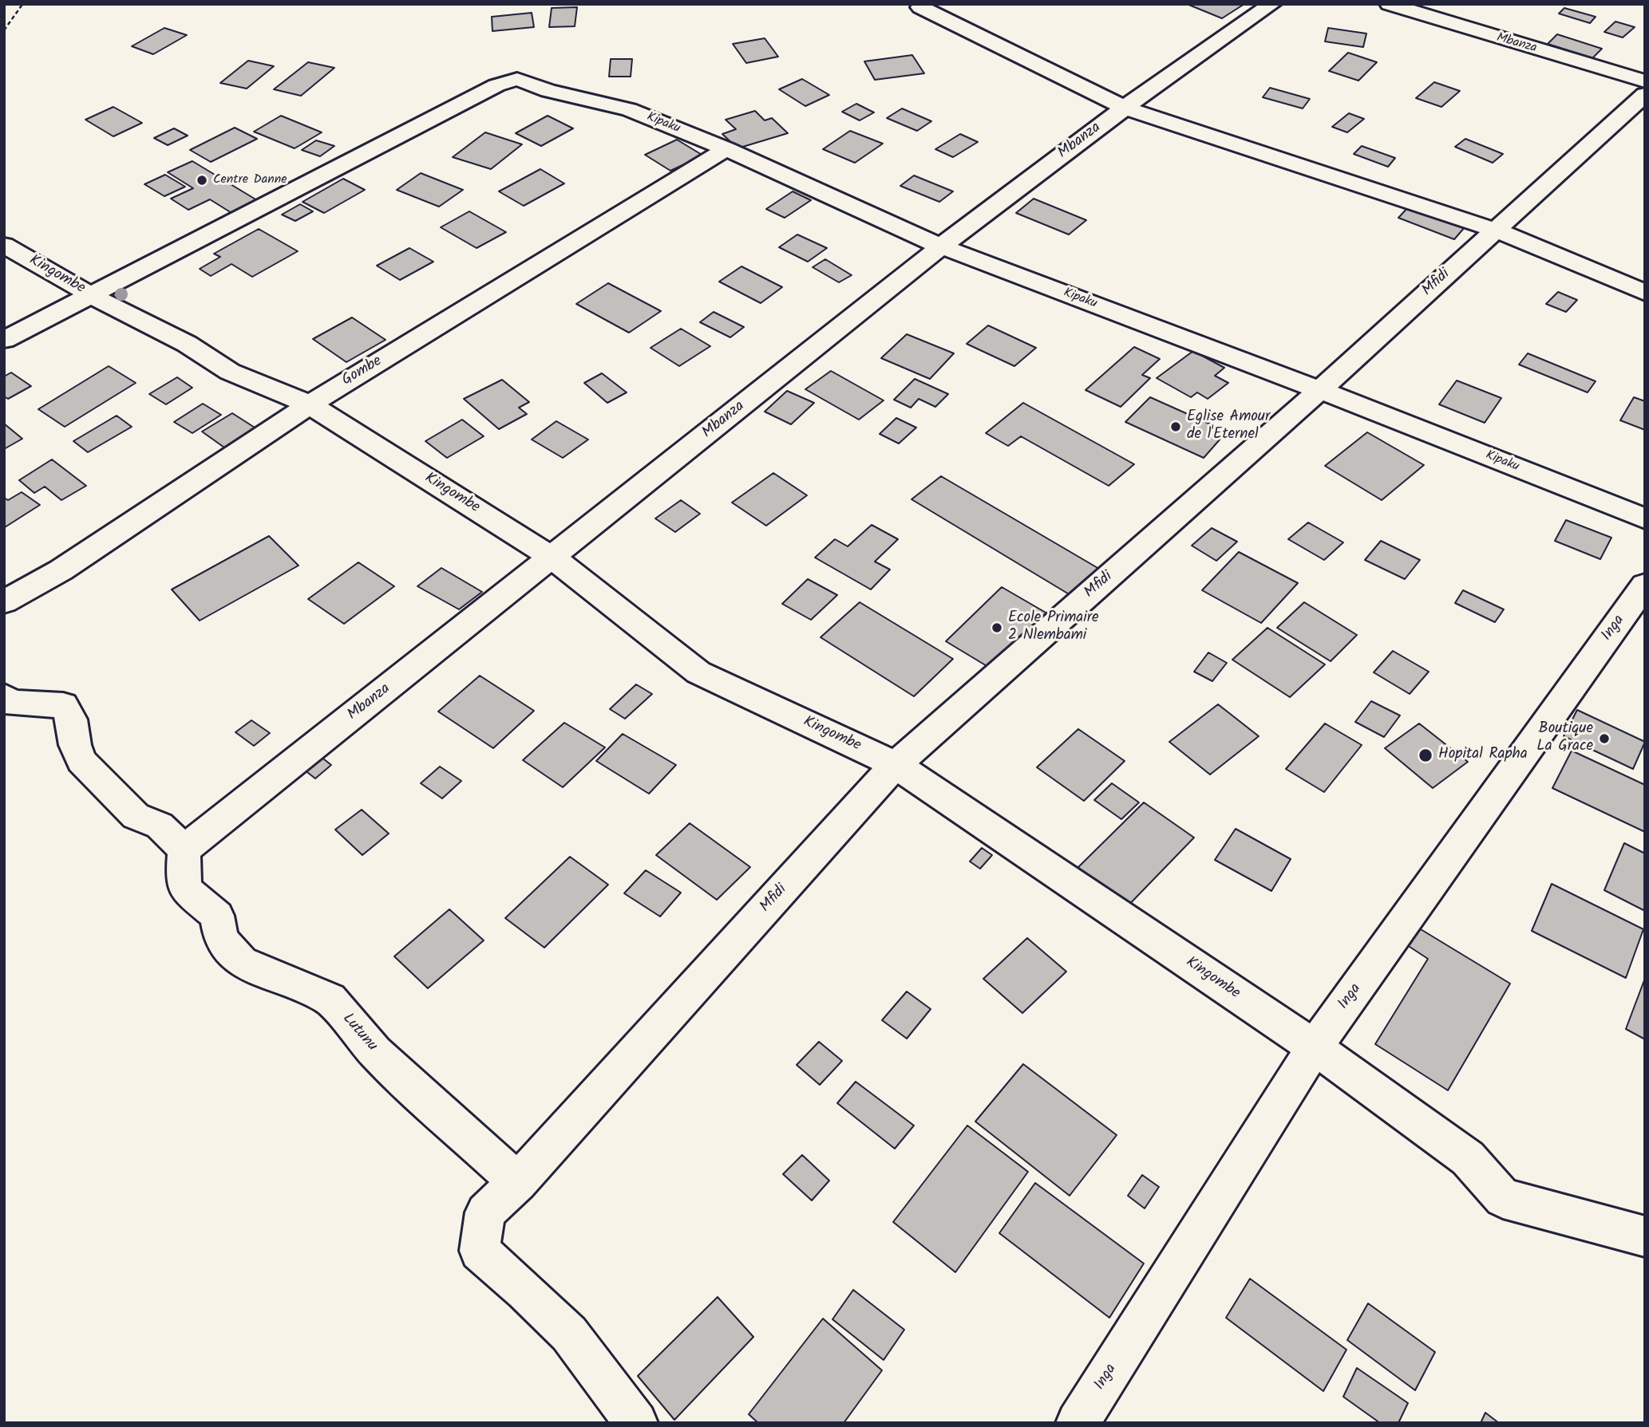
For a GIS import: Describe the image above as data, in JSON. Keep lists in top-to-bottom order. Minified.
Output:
{"streets":{"street":["Mbanza","Kipaku","Kingombe","Mfidi","Gombe","Inga","Lutunu"]},"crossings":[["Mbanza","Kipaku"],["Mbanza","Kingombe"],["Mbanza","Lutunu"],["Kipaku","Kingombe"],["Kipaku","Mfidi"],["Kipaku","Gombe"],["Kingombe","Mfidi"],["Kingombe","Gombe"],["Kingombe","Inga"],["Mfidi","Lutunu"]],"places":["Centre Danne","Eglise Amour de l'Eternel","Ecole Primaire 2 Nlembami","Boutique La Grace","Hopital Rapha"]}
